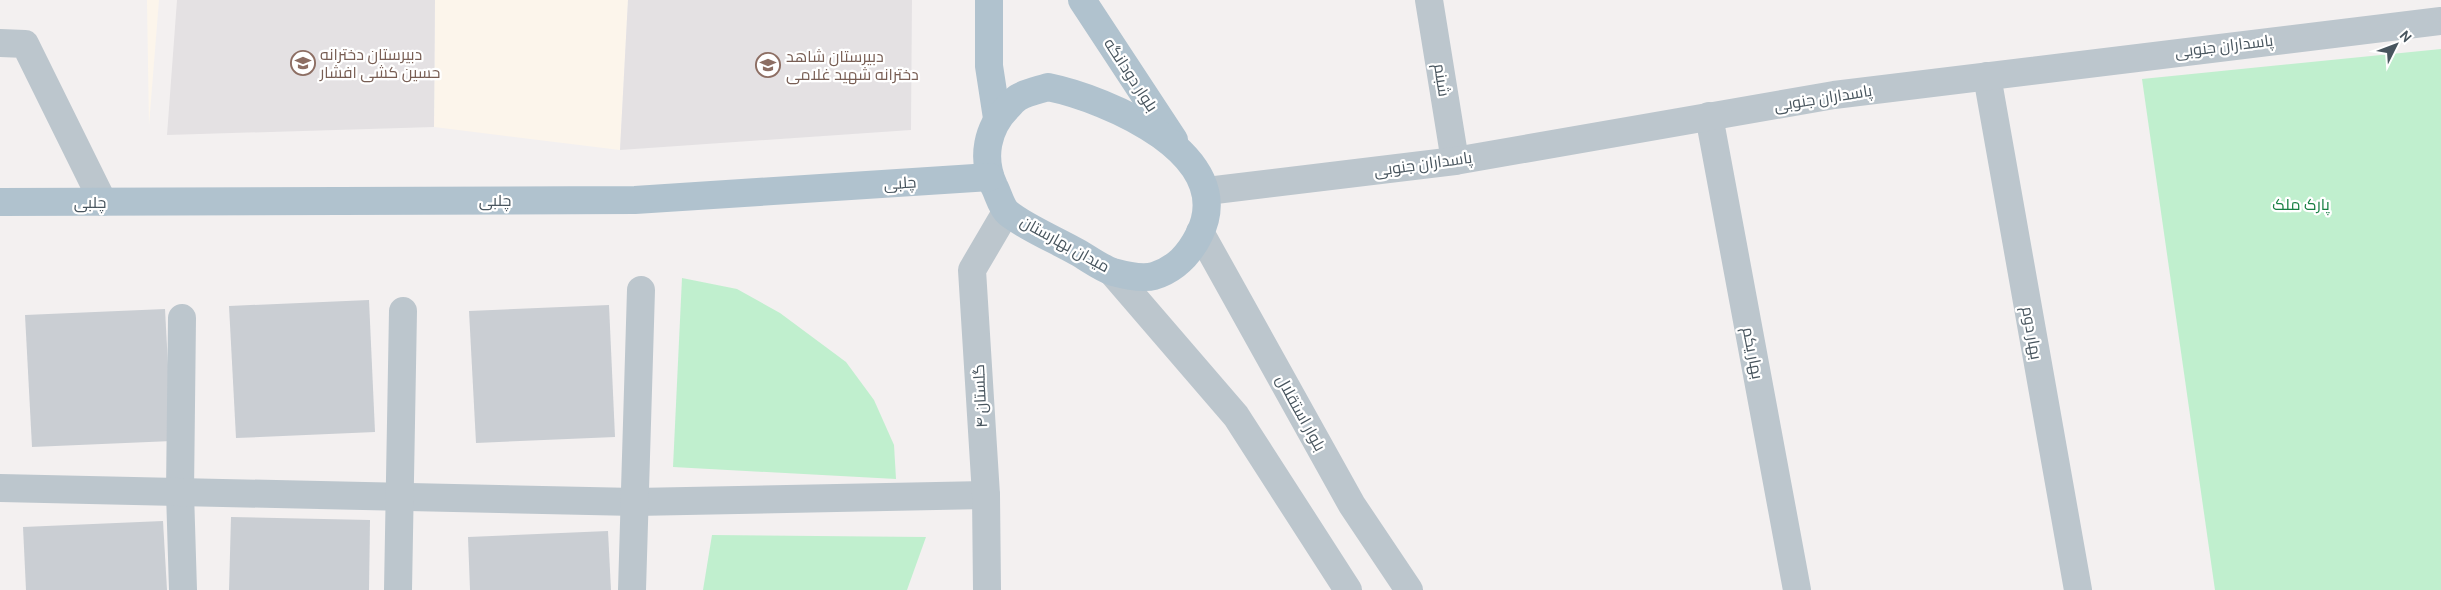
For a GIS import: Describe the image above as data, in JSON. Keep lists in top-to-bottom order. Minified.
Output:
{"streets":{"main road":["بلوار دودانگه","چلبی","میدان بهارستان"],"street":["پاسداران جنوبی","شبنم","بهار دوم","بهار یکم","گلستان ۴","بلوار استقلال"]},"crossings":[["پاسداران جنوبی","شبنم"],["پاسداران جنوبی","میدان بهارستان"],["پاسداران جنوبی","بهار دوم"],["پاسداران جنوبی","بهار یکم"],["بلوار دودانگه","میدان بهارستان"],["چلبی","میدان بهارستان"],["میدان بهارستان","گلستان ۴"],["میدان بهارستان","بلوار استقلال"]],"parks":["پارک ملک"],"places":{"school or university":["دبیرستان دخترانه حسین کشی افشار","دبیرستان شاهد دخترانه شهید غلامی"]},"north":"top right"}
